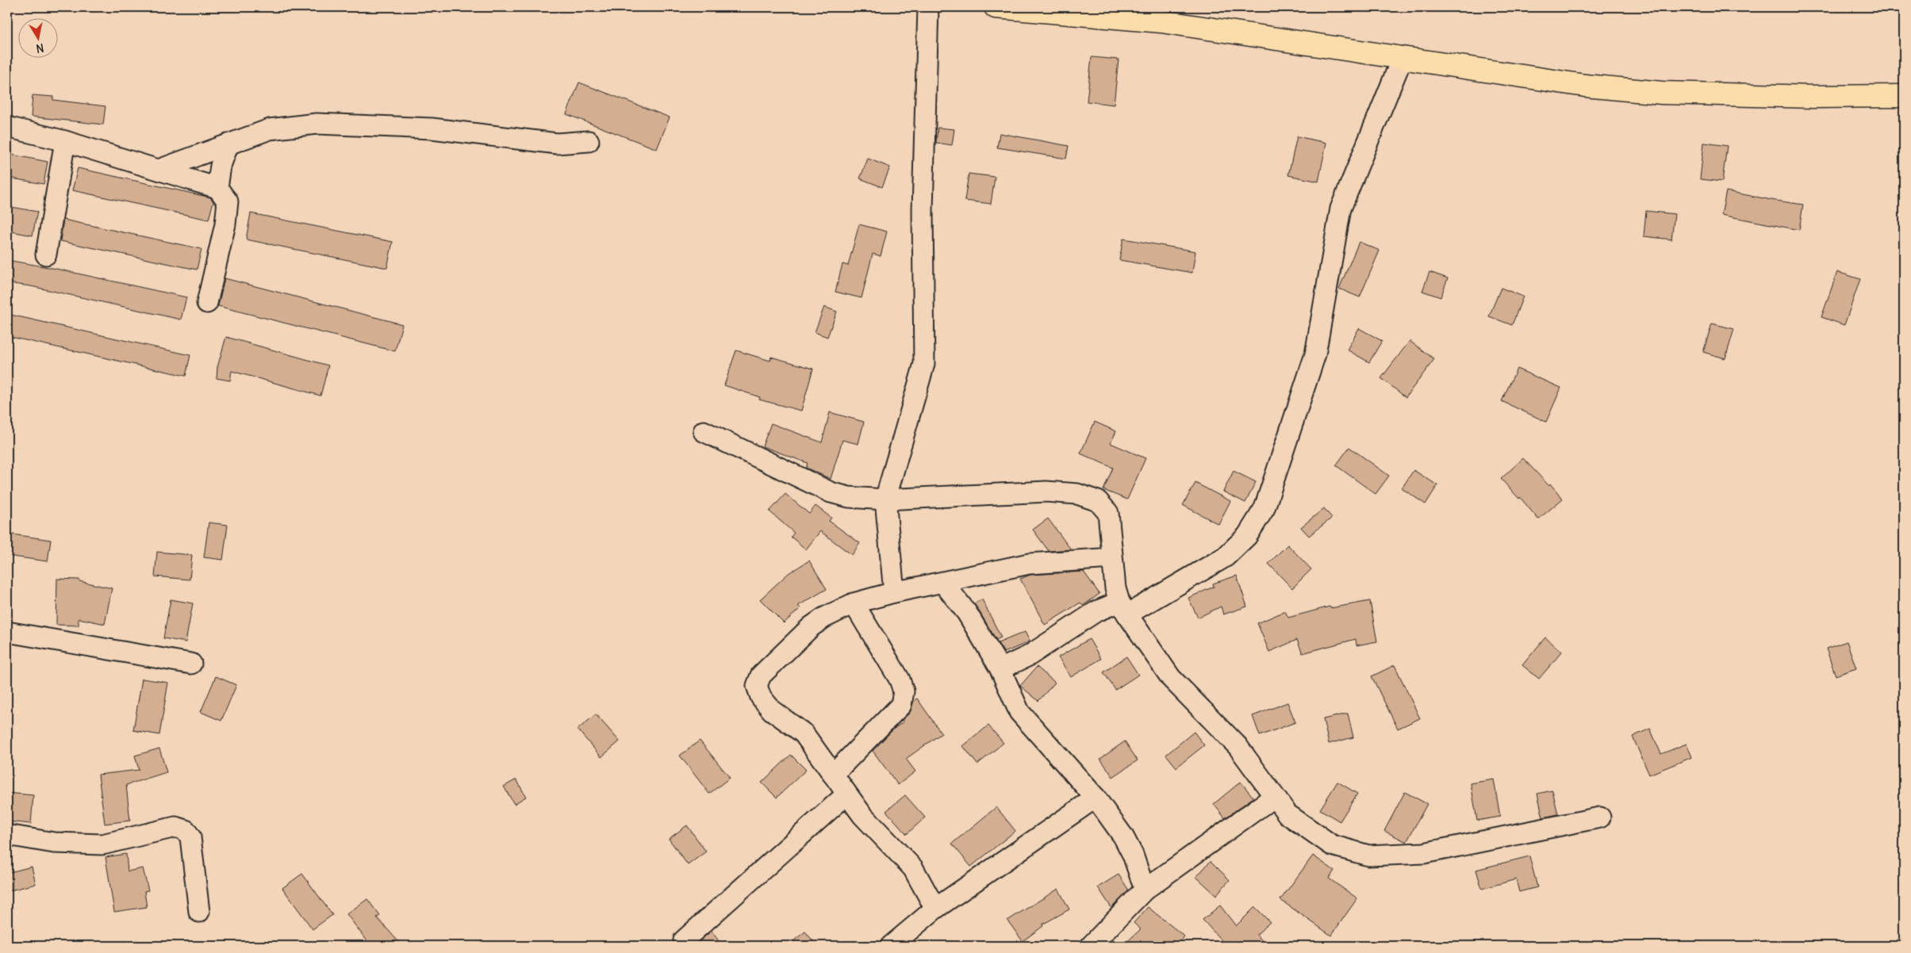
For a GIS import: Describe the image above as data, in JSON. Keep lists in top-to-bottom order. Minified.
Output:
{"north":"bottom"}
